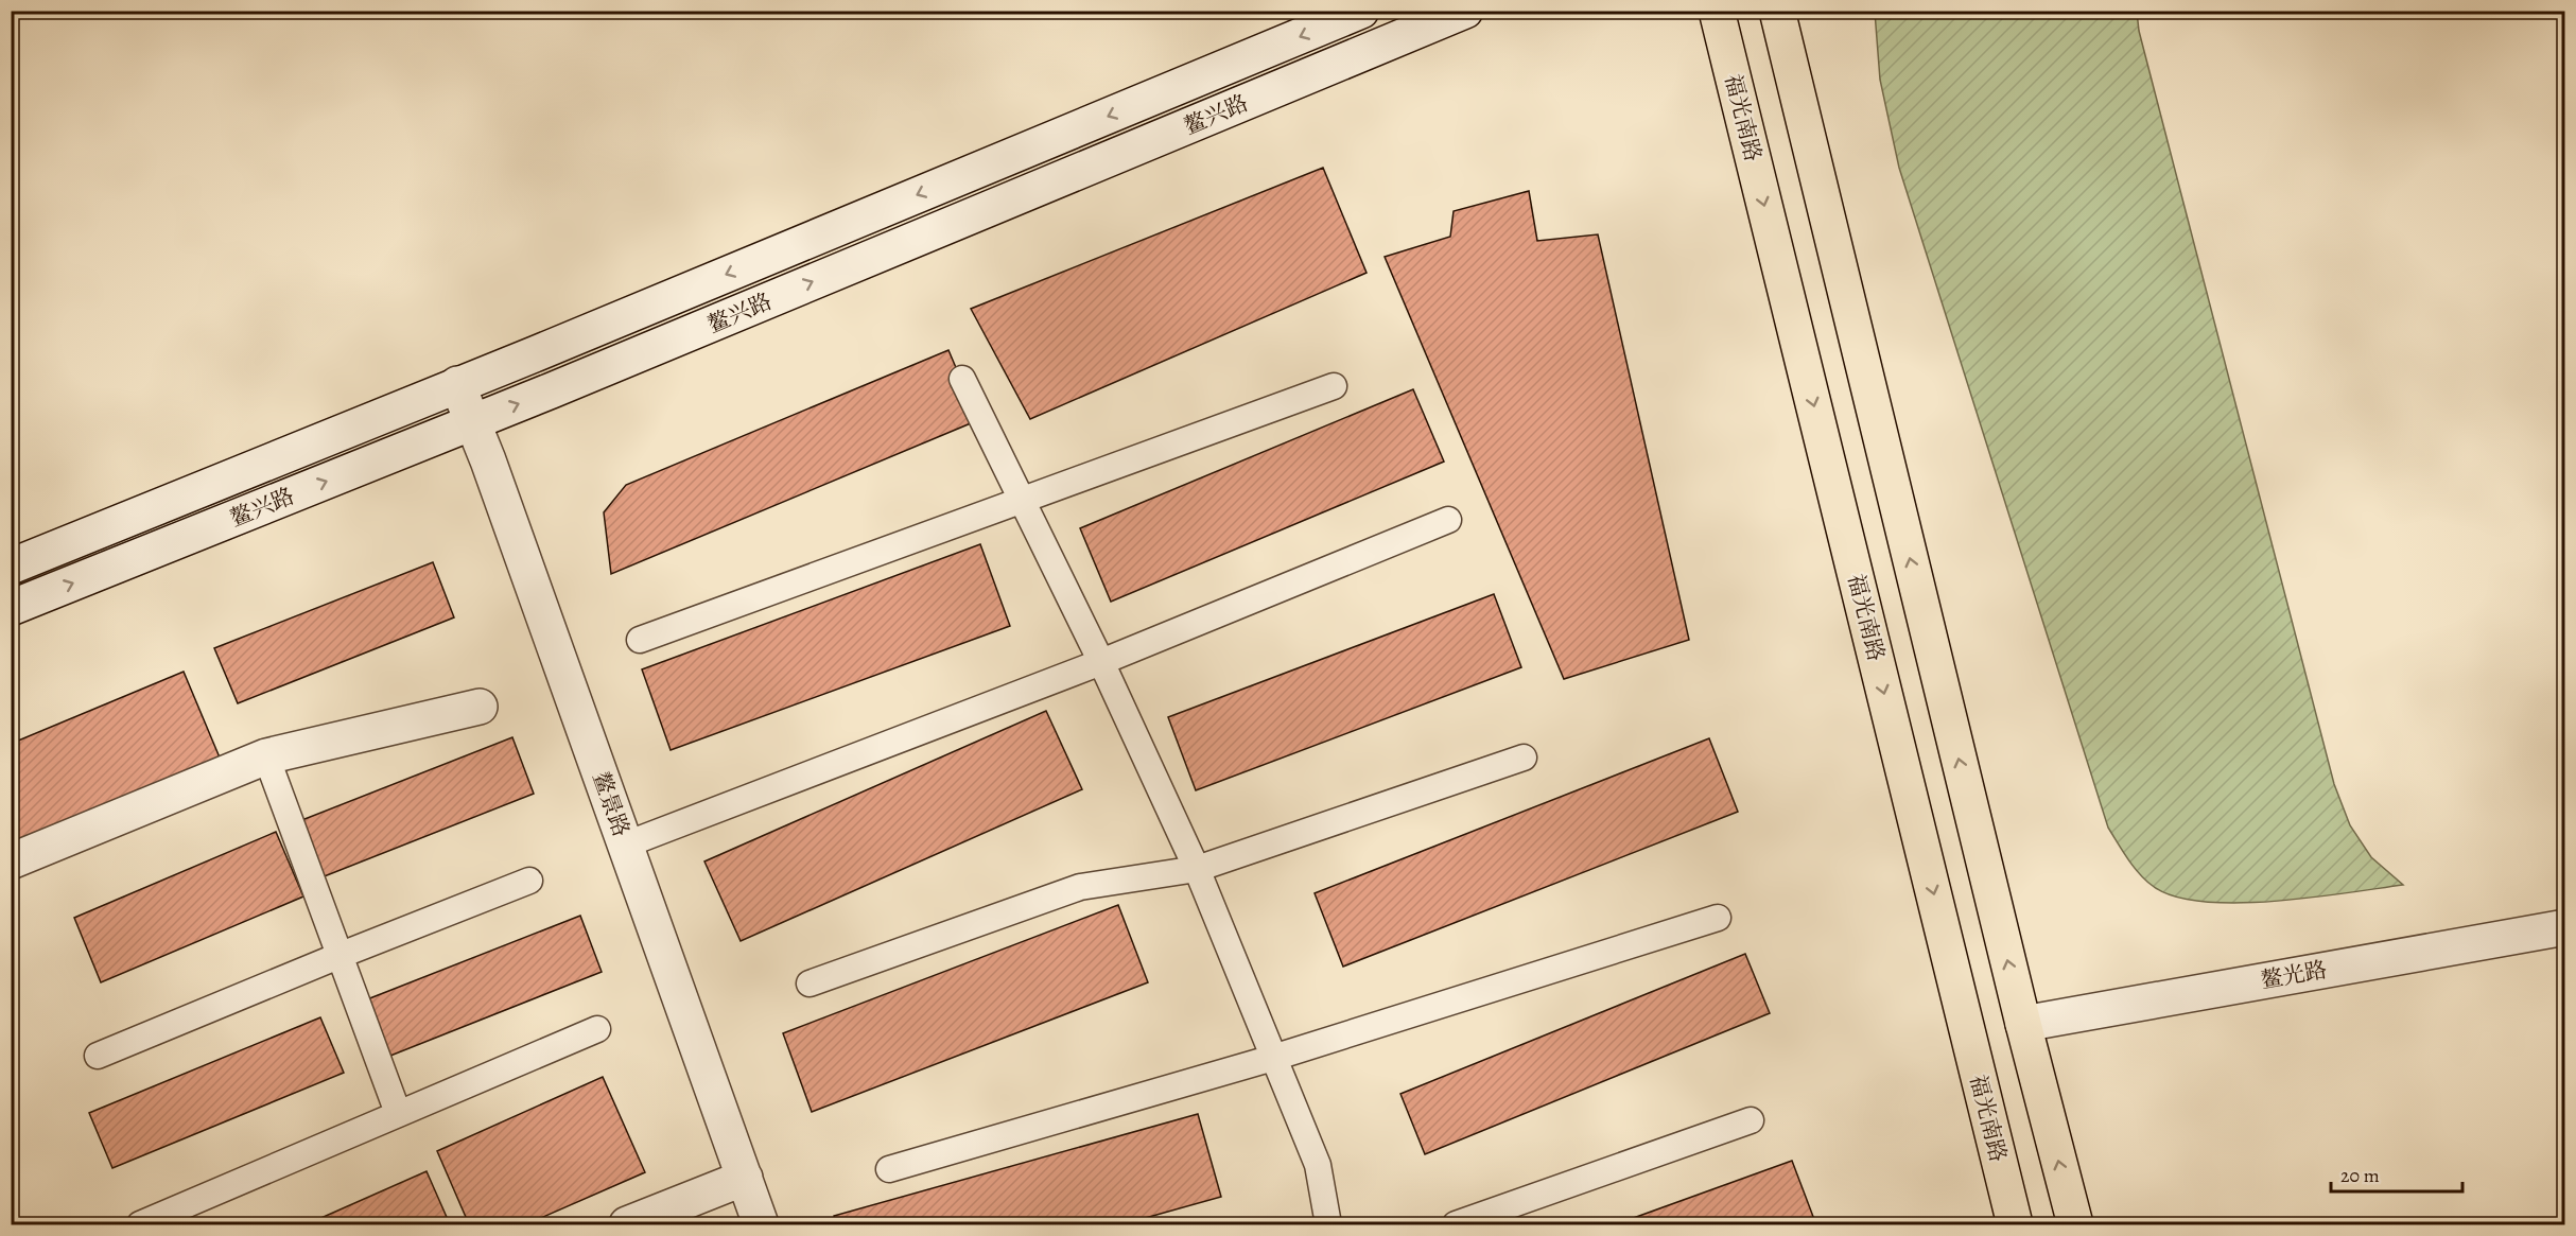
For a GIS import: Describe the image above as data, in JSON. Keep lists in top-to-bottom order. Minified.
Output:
{"streets":{"main road":["鳌兴路","福光南路","鳌景路","鳌光路"]},"crossings":[["鳌兴路","鳌景路"]],"scale_bar":"20 m"}
